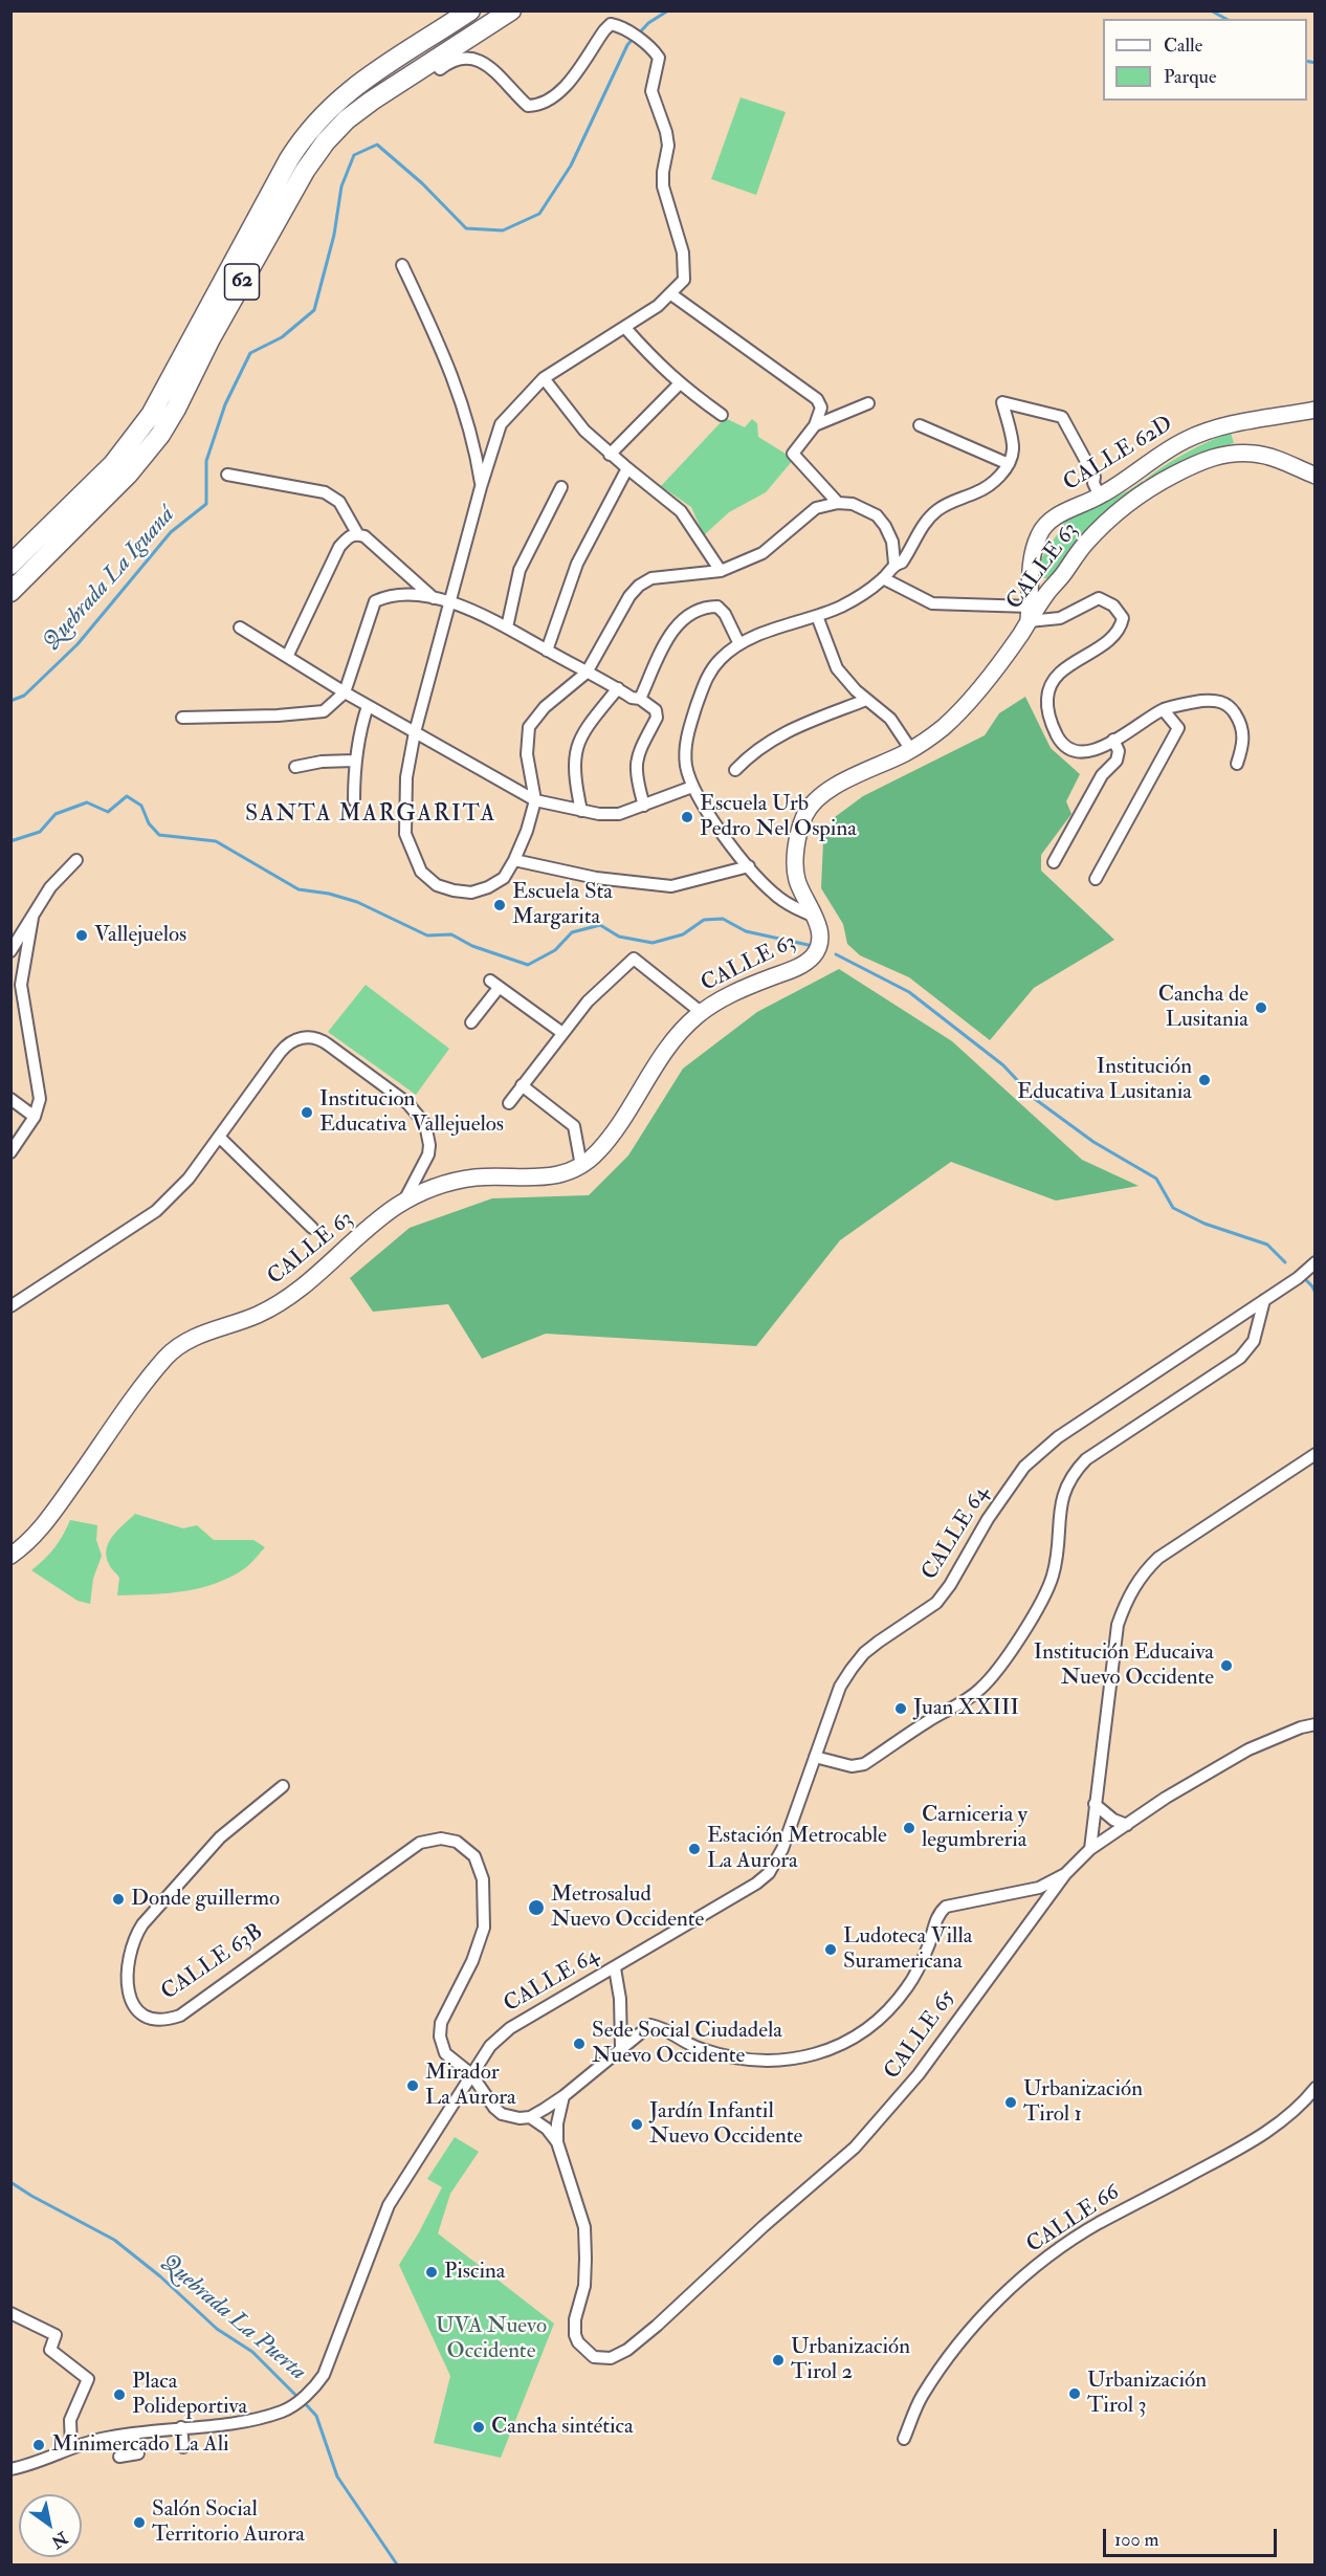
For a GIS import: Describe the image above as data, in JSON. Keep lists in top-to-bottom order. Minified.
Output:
{"streets":{"highway":["62"],"main road":["CALLE 62D","CALLE 63"],"street":["CALLE 64","CALLE 63B","CALLE 65","CALLE 66"]},"crossings":[["CALLE 62D","CALLE 63"],["CALLE 64","CALLE 63B"]],"districts":["SANTA MARGARITA"],"water":["Quebrada La Iguaná","Quebrada La Puerta"],"parks":["UVA Nuevo Occidente"],"places":["Escuela Urb Pedro Nel Ospina","Escuela Sta Margarita","Vallejuelos","Cancha de Lusitania","Institución Educativa Lusitania","Institucion Educativa Vallejuelos","Institución Educaiva Nuevo Occidente","Juan XXIII","Carniceria y legumbreria","Estación Metrocable La Aurora","Donde guillermo","Metrosalud Nuevo Occidente","Ludoteca Villa Suramericana","Sede Social Ciudadela Nuevo Occidente","Mirador La Aurora","Urbanización Tirol 1","Jardín Infantil Nuevo Occidente","Piscina","Urbanización Tirol 2","Urbanización Tirol 3","Placa Polideportiva","Cancha sintética","Minimercado La Ali","Salón Social Territorio Aurora"],"legend":["Calle","Parque"],"scale_bar":"100 m","north":"bottom right"}
